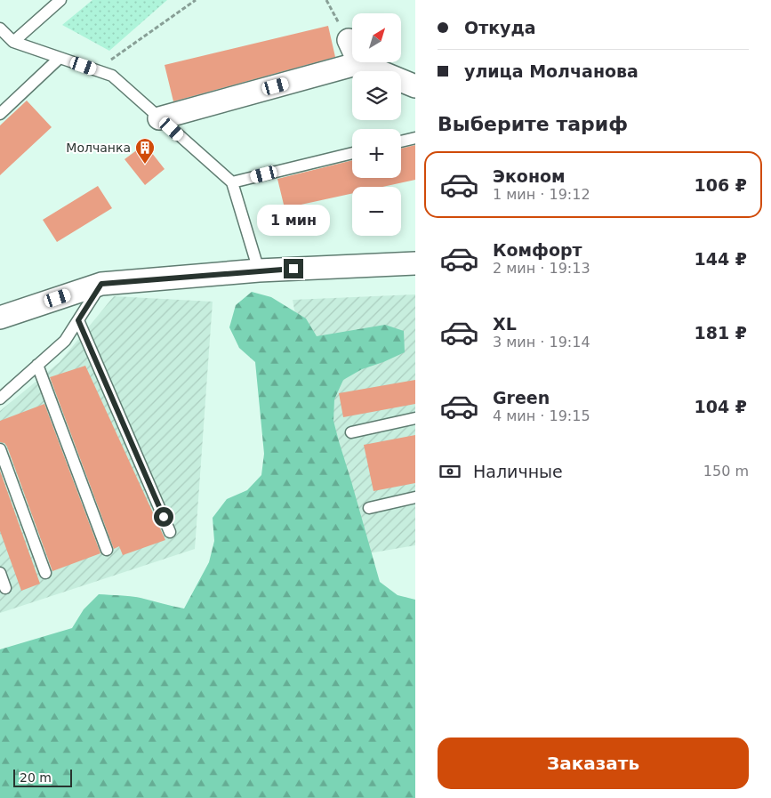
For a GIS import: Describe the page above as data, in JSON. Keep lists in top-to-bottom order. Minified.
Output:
{"places":{"building":["Молчанка"]},"scale_bar":"20 m","north":"top right","page":{"banner":["Откуда","улица Молчанова"],"map_buttons":["+","−"],"heading":"Выберите тариф","list":[{"name":"Эконом","note":"1 мин · 19:12","value":"106 ₽"},{"name":"Комфорт","note":"2 мин · 19:13","value":"144 ₽"},{"name":"XL","note":"3 мин · 19:14","value":"181 ₽"},{"name":"Green","note":"4 мин · 19:15","value":"104 ₽"}],"bubble":"1 мин","pay":["Наличные","150 m"],"buttons":"Заказать","scale":"20 m"}}
